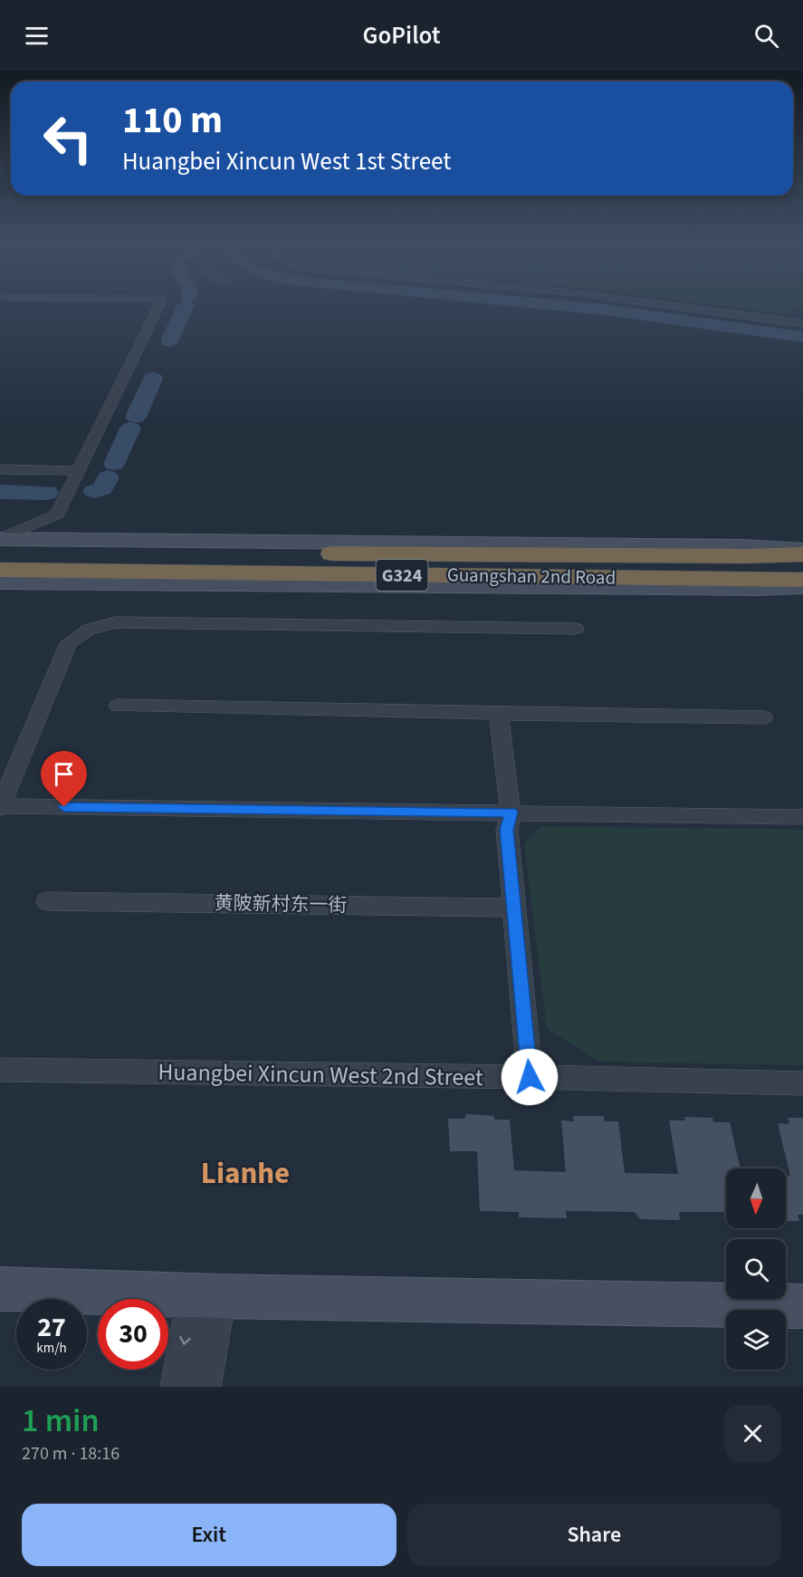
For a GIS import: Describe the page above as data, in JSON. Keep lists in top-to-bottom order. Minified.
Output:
{"streets":{"highway":["G324","Guangshan 2nd Road"],"street":["黄陂新村东一街","Huangbei Xincun West 2nd Street"]},"districts":["Lianhe"],"north":"bottom","page":{"header":"GoPilot","turn":["110 m","Huangbei Xincun West 1st Street"],"speed":"27 km/h","limit":"30","heading":["1 min","270 m · 18:16"],"buttons":["Exit","Share"]}}
